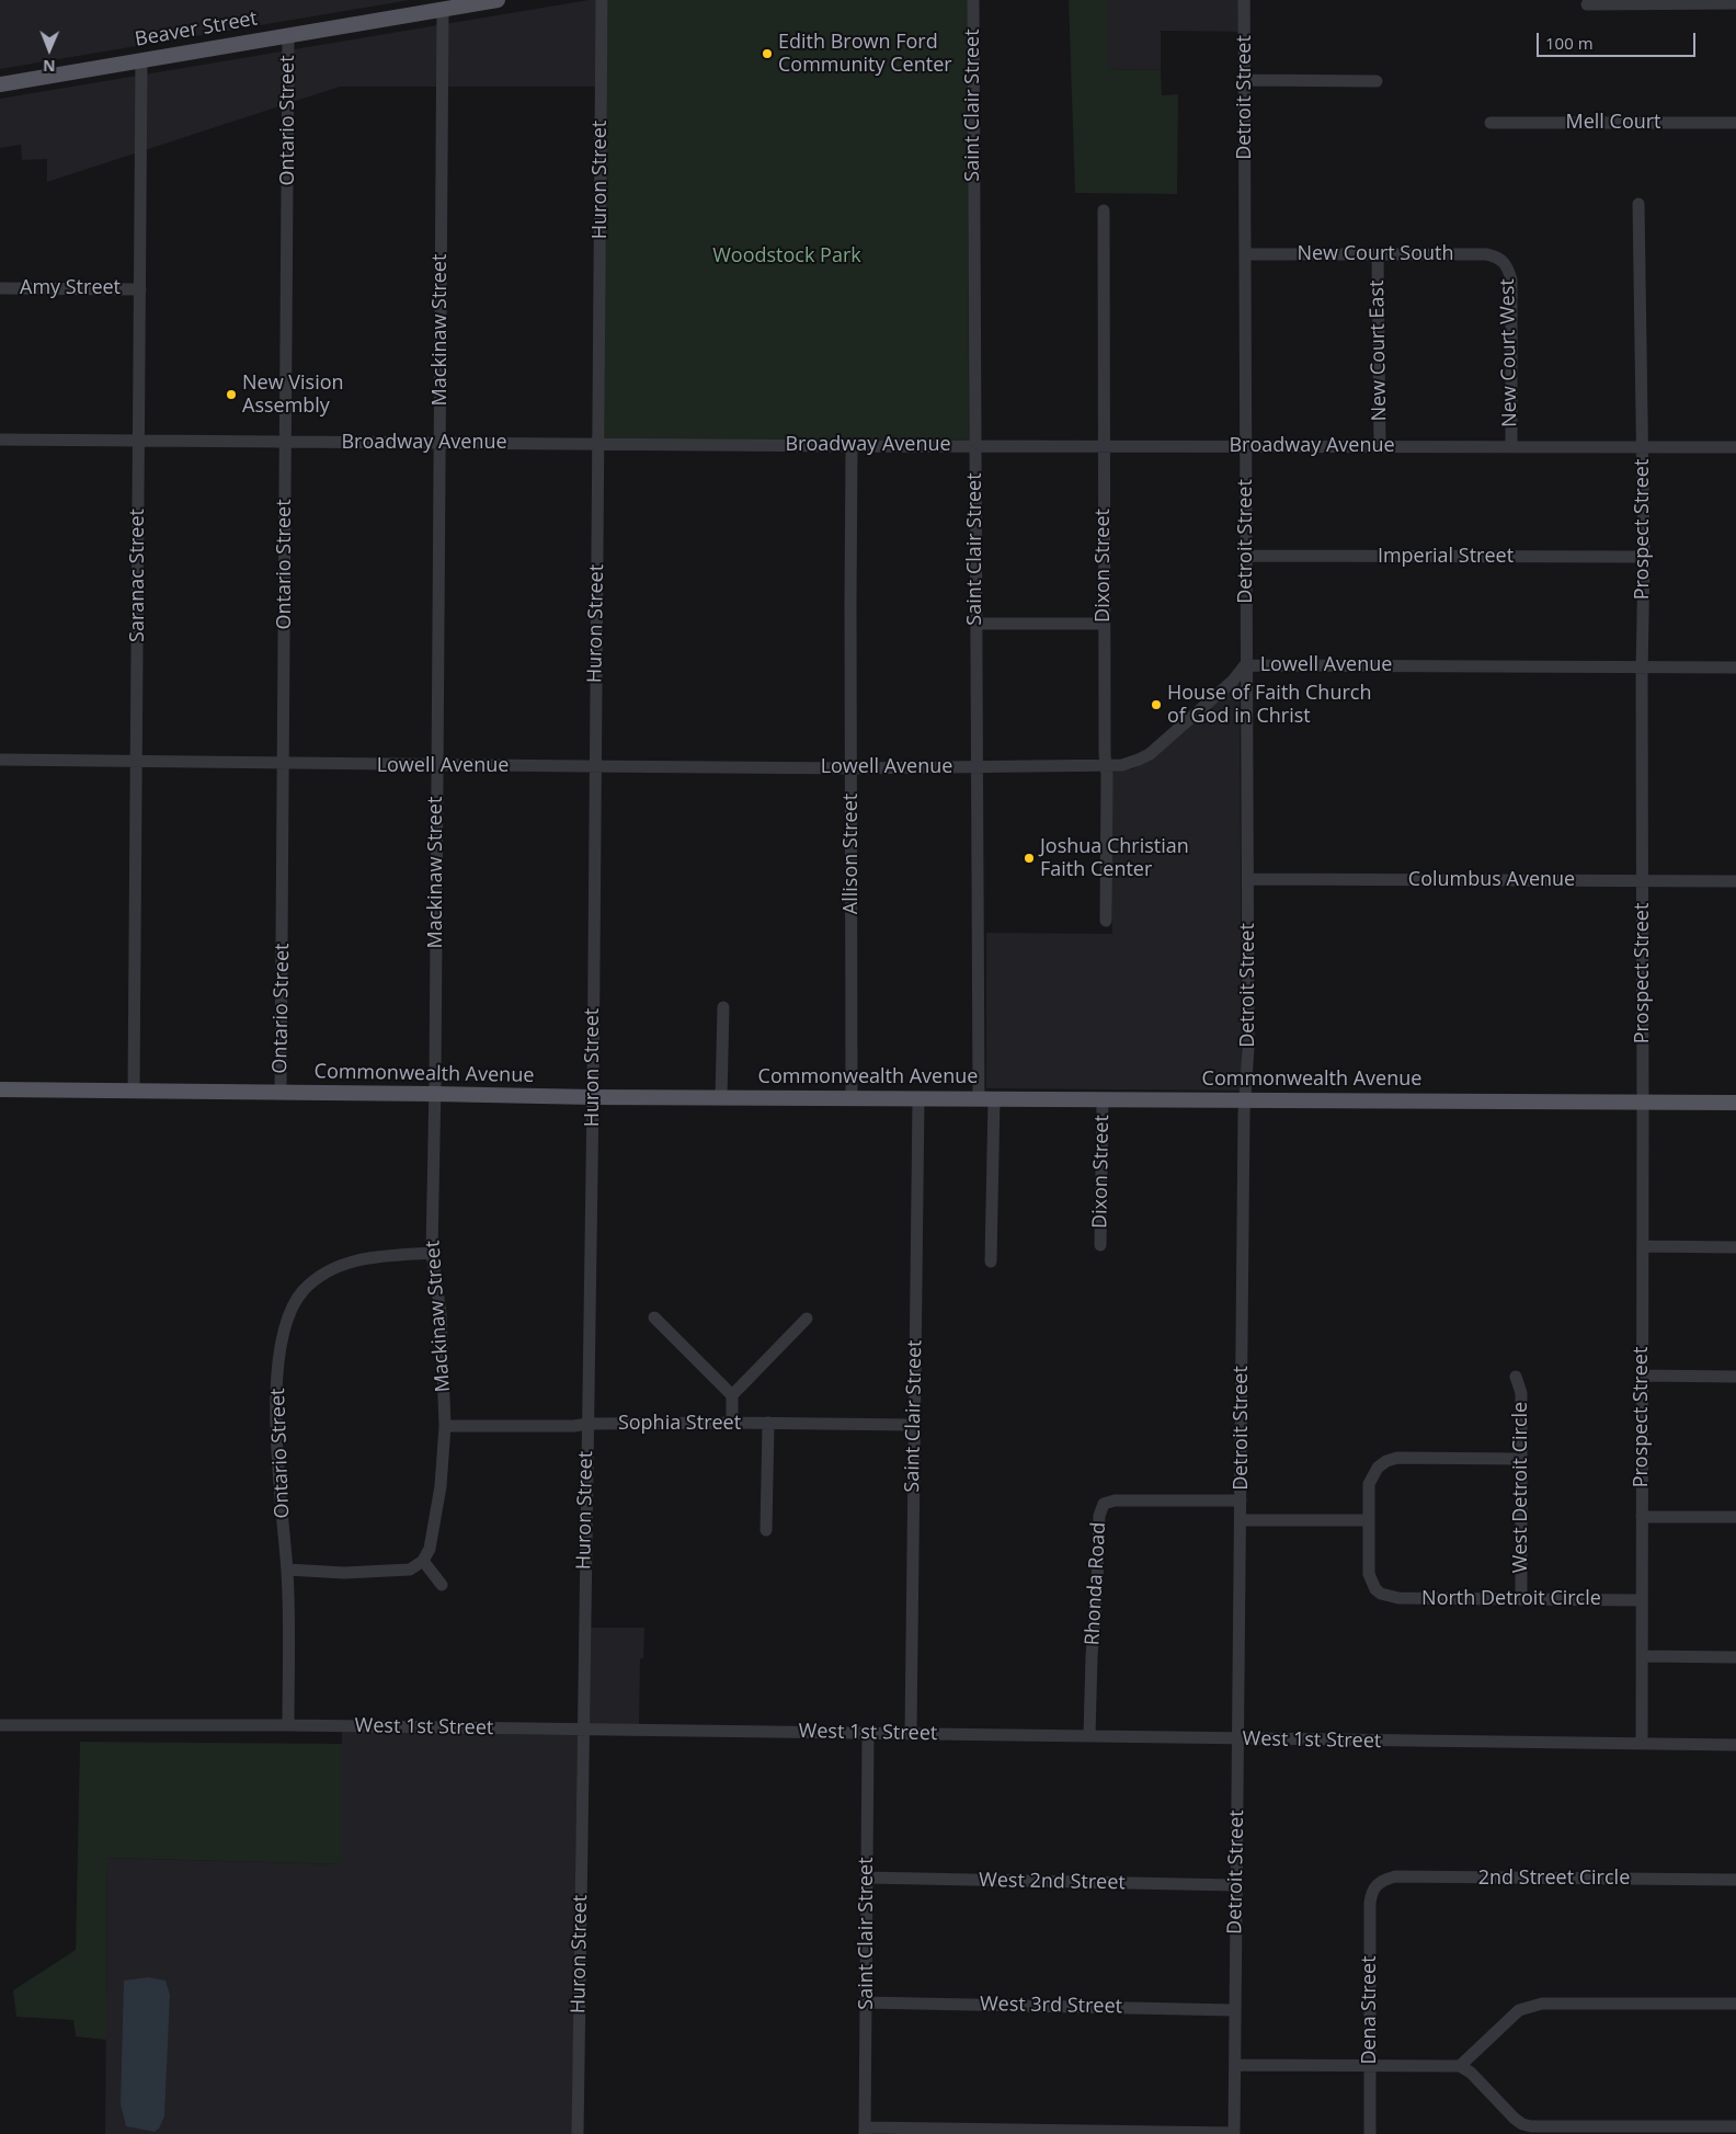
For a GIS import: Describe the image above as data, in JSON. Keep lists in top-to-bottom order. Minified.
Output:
{"streets":{"main road":["Beaver Street","Commonwealth Avenue"],"street":["Detroit Street","Saint Clair Street","Ontario Street","Mell Court","Huron Street","New Court South","Amy Street","Mackinaw Street","New Court East","New Court West","Broadway Avenue","Prospect Street","Imperial Street","Dixon Street","Saranac Street","Lowell Avenue","Allison Street","Columbus Avenue","Sophia Street","West Detroit Circle","Rhonda Road","North Detroit Circle","West 1st Street","2nd Street Circle","West 2nd Street","West 3rd Street","Dena Street"]},"crossings":[["Beaver Street","Ontario Street"],["Beaver Street","Mackinaw Street"],["Beaver Street","Saranac Street"],["Detroit Street","New Court South"],["Detroit Street","Broadway Avenue"],["Detroit Street","Imperial Street"],["Detroit Street","Lowell Avenue"],["Detroit Street","Columbus Avenue"],["Detroit Street","Commonwealth Avenue"],["Detroit Street","Rhonda Road"],["Detroit Street","West 1st Street"],["Detroit Street","West 2nd Street"],["Detroit Street","West 3rd Street"],["Saint Clair Street","Broadway Avenue"],["Saint Clair Street","Lowell Avenue"],["Saint Clair Street","Commonwealth Avenue"],["Saint Clair Street","Sophia Street"],["Saint Clair Street","West 1st Street"],["Saint Clair Street","West 2nd Street"],["Saint Clair Street","West 3rd Street"],["Ontario Street","Mackinaw Street"],["Ontario Street","Broadway Avenue"],["Ontario Street","Lowell Avenue"],["Ontario Street","Commonwealth Avenue"],["Ontario Street","West 1st Street"],["Huron Street","Broadway Avenue"],["Huron Street","Lowell Avenue"],["Huron Street","Commonwealth Avenue"],["Huron Street","Sophia Street"],["Huron Street","West 1st Street"],["New Court South","New Court East"],["New Court South","New Court West"],["Amy Street","Saranac Street"],["Mackinaw Street","Broadway Avenue"],["Mackinaw Street","Lowell Avenue"],["Mackinaw Street","Commonwealth Avenue"],["Mackinaw Street","Sophia Street"],["New Court East","Broadway Avenue"],["New Court West","Broadway Avenue"],["Broadway Avenue","Prospect Street"],["Broadway Avenue","Dixon Street"],["Broadway Avenue","Saranac Street"],["Broadway Avenue","Allison Street"],["Prospect Street","Imperial Street"],["Prospect Street","Lowell Avenue"],["Prospect Street","Columbus Avenue"],["Prospect Street","Commonwealth Avenue"],["Prospect Street","North Detroit Circle"],["Prospect Street","West 1st Street"],["Dixon Street","Lowell Avenue"],["Dixon Street","Commonwealth Avenue"],["Saranac Street","Lowell Avenue"],["Saranac Street","Commonwealth Avenue"],["Lowell Avenue","Allison Street"],["Allison Street","Commonwealth Avenue"],["West Detroit Circle","North Detroit Circle"],["Rhonda Road","West 1st Street"],["2nd Street Circle","Dena Street"]],"parks":["Woodstock Park"],"places":["Edith Brown Ford Community Center","New Vision Assembly","House of Faith Church of God in Christ","Joshua Christian Faith Center"],"scale_bar":"100 m","north":"bottom"}
